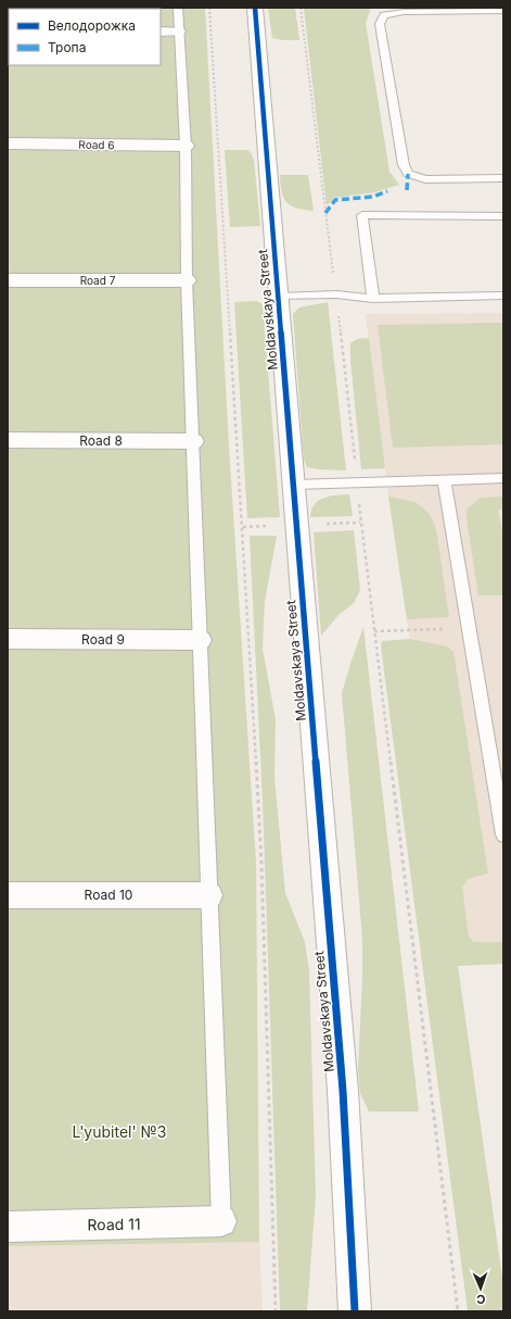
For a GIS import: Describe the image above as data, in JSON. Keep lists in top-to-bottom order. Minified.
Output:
{"streets":{"street":["Road 6","Road 7","Moldavskaya Street","Road 8","Road 9","Road 10","Road 11"]},"parks":["L'yubitel' №3"],"legend":["Велодорожка","Тропа"],"north":"bottom"}
